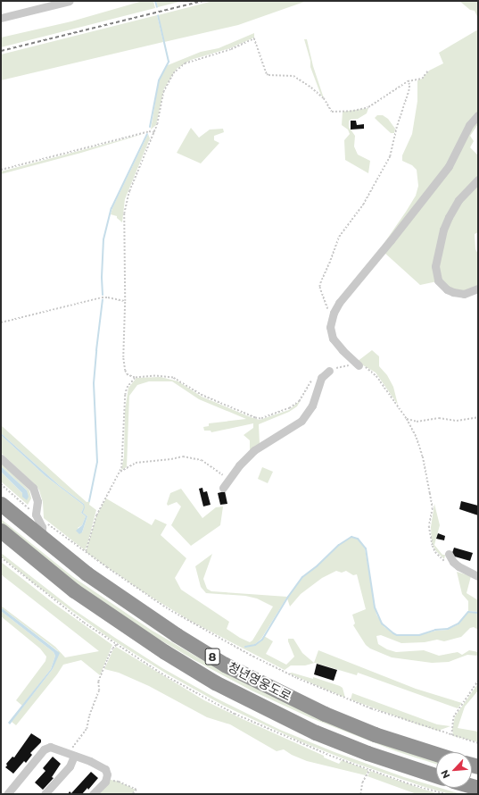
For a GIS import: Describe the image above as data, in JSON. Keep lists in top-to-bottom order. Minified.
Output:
{"streets":{"highway":["8","청년영웅도로"]},"north":"bottom left"}
